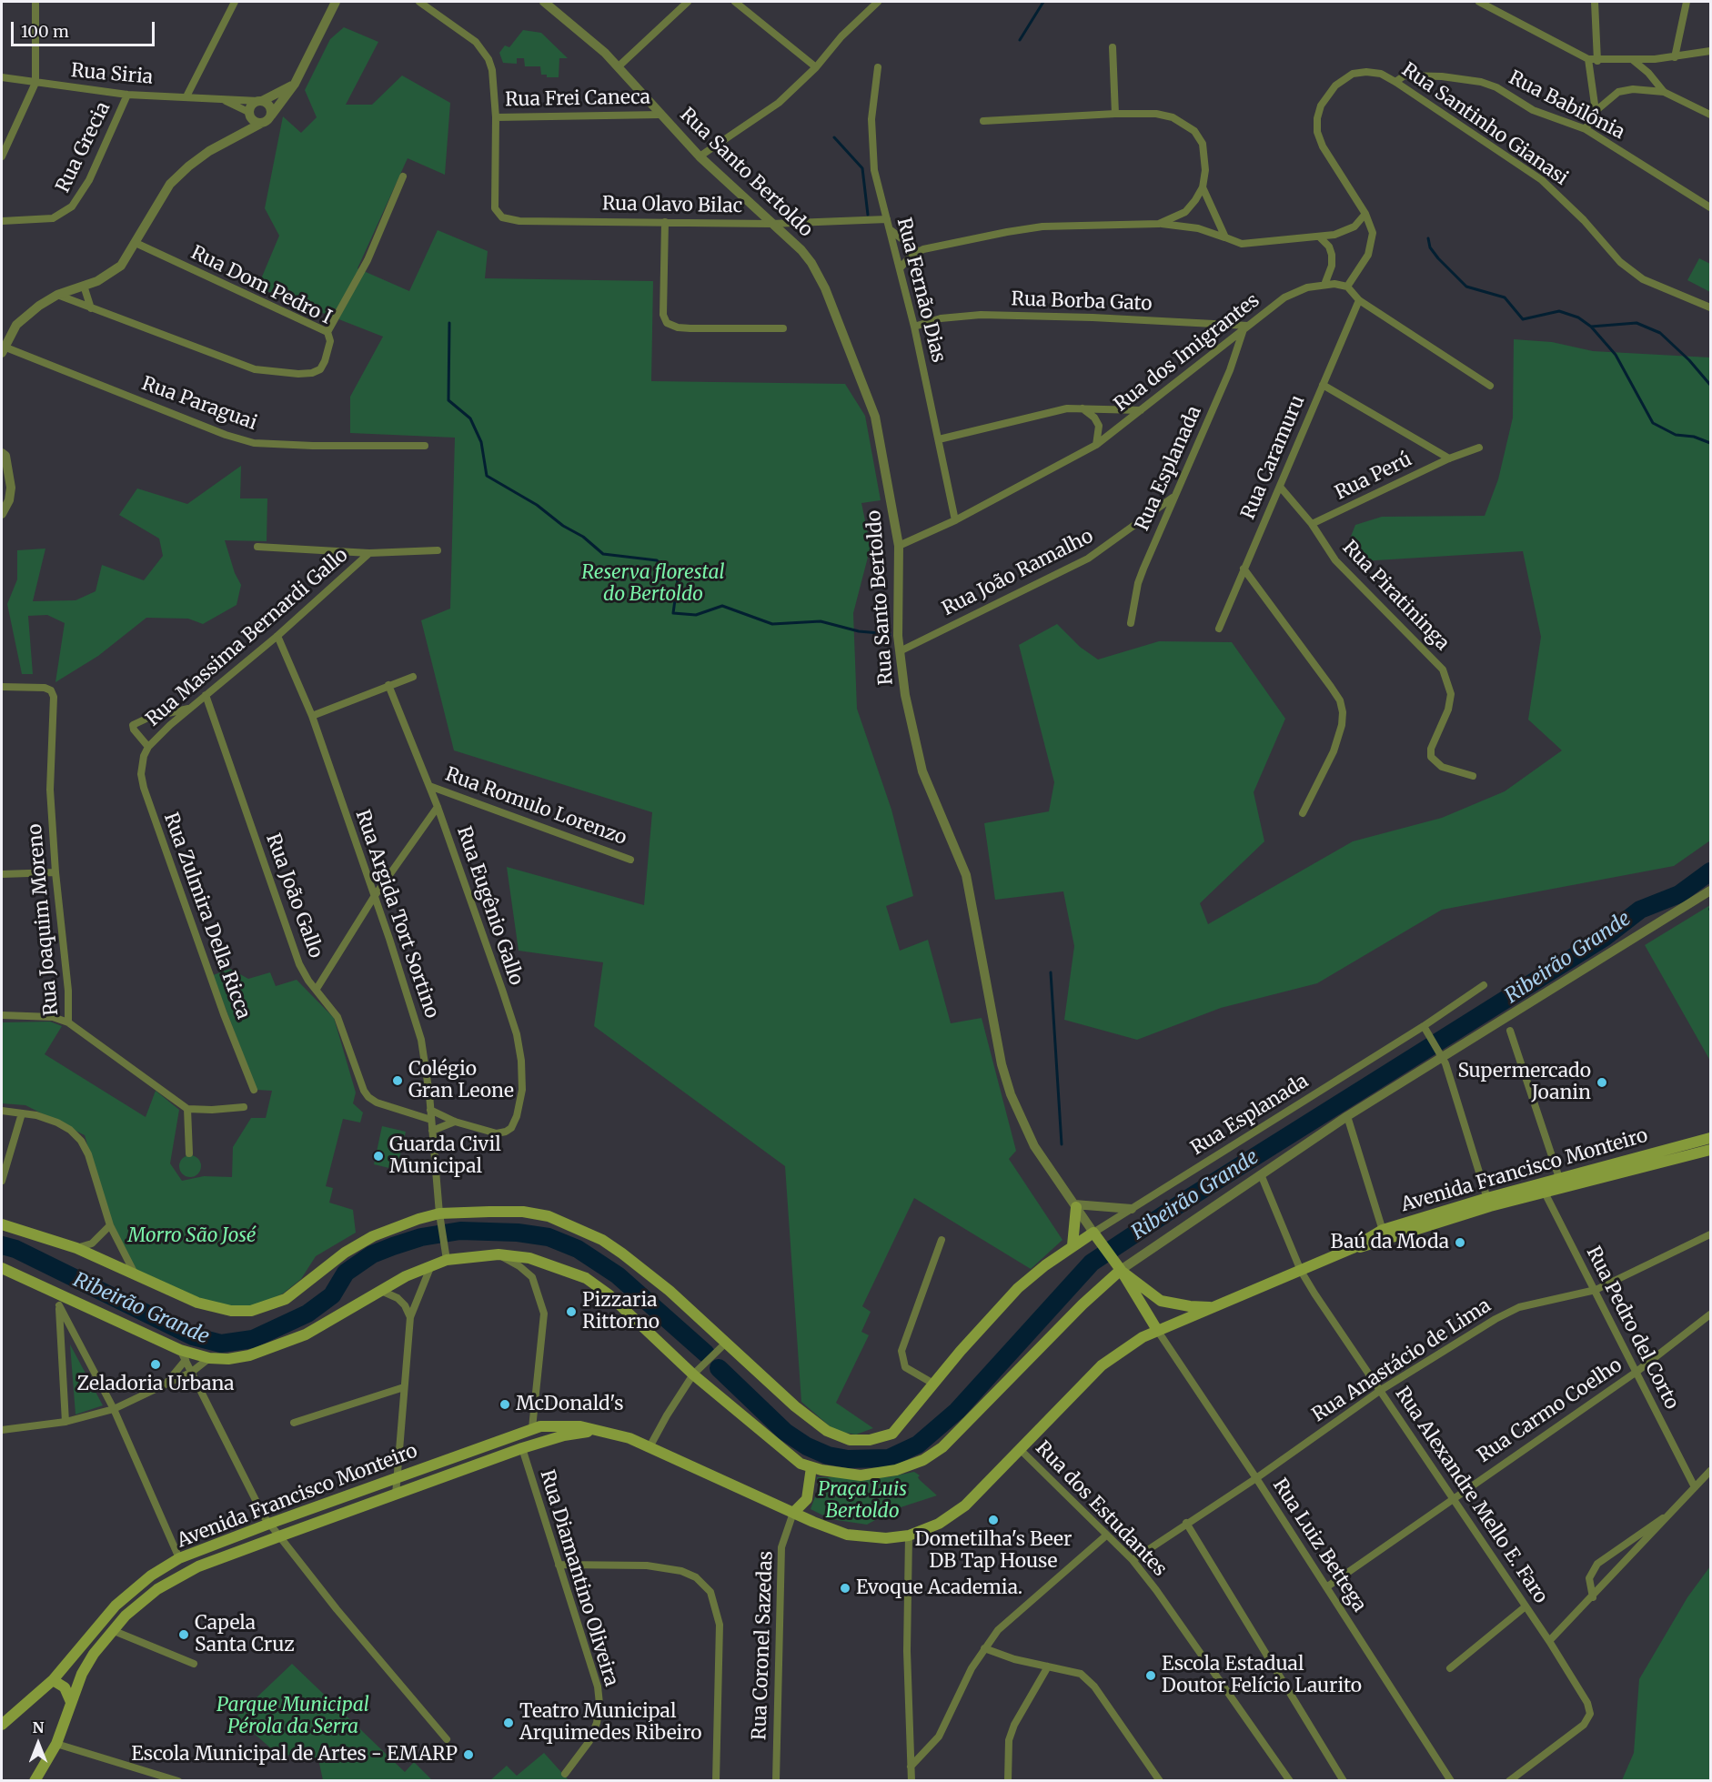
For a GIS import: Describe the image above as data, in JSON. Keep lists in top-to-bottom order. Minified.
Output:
{"streets":{"main road":["Rua Santo Bertoldo","Avenida Francisco Monteiro"],"street":["Rua Siria","Rua Frei Caneca","Rua Babilônia","Rua Santinho Gianasi","Rua Grecia","Rua Olavo Bilac","Rua Dom Pedro I","Rua Fernão Dias","Rua Borba Gato","Rua dos Imigrantes","Rua Paraguai","Rua Caramuru","Rua Esplanada","Rua Perú","Rua João Ramalho","Rua Piratininga","Rua Massima Bernardi Gallo","Rua Romulo Lorenzo","Rua João Gallo","Rua Eugênio Gallo","Rua Argida Tort Sortino","Rua Zulmira Della Ricca","Rua Joaquim Moreno","Rua Pedro del Corto","Rua Anastácio de Lima","Rua Carmo Coelho","Rua Alexandre Mello E. Faro","Rua dos Estudantes","Rua Luiz Bettega","Rua Diamantino Oliveira","Rua Coronel Sazedas"]},"crossings":[["Rua Siria","Rua Grecia"],["Rua Frei Caneca","Rua Santo Bertoldo"],["Rua Frei Caneca","Rua Olavo Bilac"],["Rua Babilônia","Rua Santinho Gianasi"],["Rua Santinho Gianasi","Rua dos Imigrantes"],["Rua Santo Bertoldo","Rua Olavo Bilac"],["Rua Santo Bertoldo","Rua dos Imigrantes"],["Rua Santo Bertoldo","Rua Esplanada"],["Rua Santo Bertoldo","Rua João Ramalho"],["Rua Olavo Bilac","Rua Fernão Dias"],["Rua Fernão Dias","Rua Borba Gato"],["Rua Fernão Dias","Rua dos Imigrantes"],["Rua Borba Gato","Rua dos Imigrantes"],["Rua Borba Gato","Rua Esplanada"],["Rua dos Imigrantes","Rua Esplanada"],["Rua Caramuru","Rua Perú"],["Rua Caramuru","Rua Piratininga"],["Rua Esplanada","Rua João Ramalho"],["Rua Perú","Rua Piratininga"],["Rua Massima Bernardi Gallo","Rua João Gallo"],["Rua Massima Bernardi Gallo","Rua Argida Tort Sortino"],["Rua Massima Bernardi Gallo","Rua Zulmira Della Ricca"],["Rua Romulo Lorenzo","Rua Eugênio Gallo"],["Rua João Gallo","Rua Argida Tort Sortino"],["Avenida Francisco Monteiro","Rua Pedro del Corto"],["Avenida Francisco Monteiro","Rua Alexandre Mello E. Faro"],["Avenida Francisco Monteiro","Rua dos Estudantes"],["Avenida Francisco Monteiro","Rua Luiz Bettega"],["Avenida Francisco Monteiro","Rua Diamantino Oliveira"],["Avenida Francisco Monteiro","Rua Coronel Sazedas"],["Rua Pedro del Corto","Rua Anastácio de Lima"],["Rua Pedro del Corto","Rua Carmo Coelho"],["Rua Anastácio de Lima","Rua Alexandre Mello E. Faro"],["Rua Anastácio de Lima","Rua dos Estudantes"],["Rua Anastácio de Lima","Rua Luiz Bettega"],["Rua Carmo Coelho","Rua Alexandre Mello E. Faro"],["Rua Carmo Coelho","Rua Luiz Bettega"]],"water":["Ribeirão Grande"],"parks":["Reserva florestal do Bertoldo","Morro São José","Praça Luis Bertoldo","Parque Municipal Pérola da Serra"],"places":["Colégio Gran Leone","Supermercado Joanin","Guarda Civil Municipal","Baú da Moda","Pizzaria Rittorno","Zeladoria Urbana","McDonald's","Dometilha's Beer DB Tap House","Evoque Academia.","Capela Santa Cruz","Escola Estadual Doutor Felício Laurito","Teatro Municipal Arquimedes Ribeiro","Escola Municipal de Artes - EMARP"],"scale_bar":"100 m","north":"top"}
